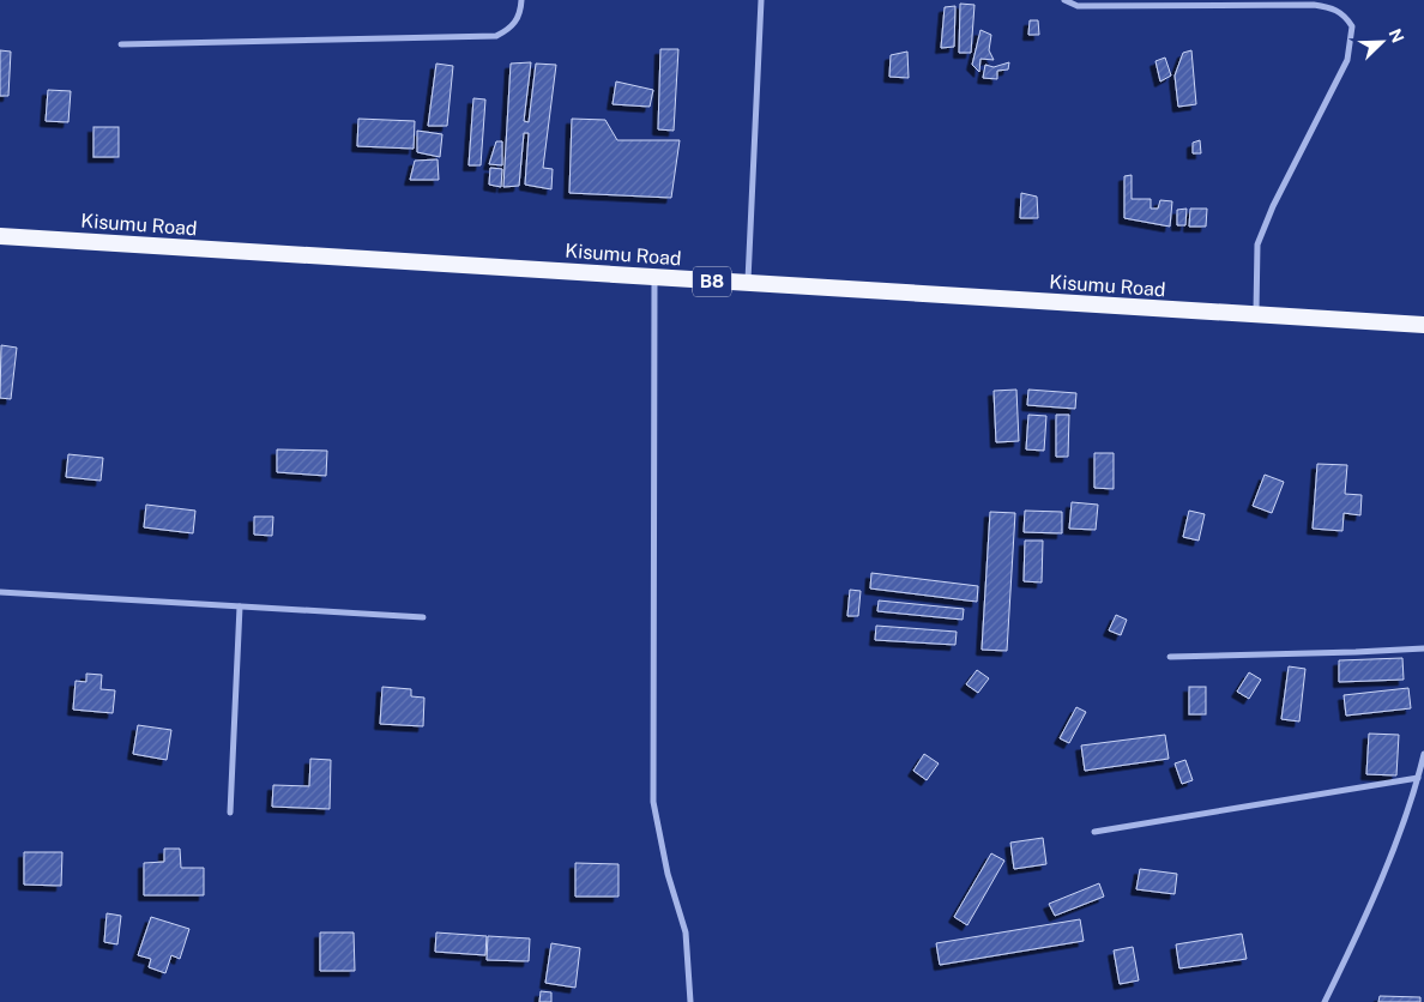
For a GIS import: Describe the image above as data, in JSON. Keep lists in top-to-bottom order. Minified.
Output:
{"streets":{"highway":["Kisumu Road","B8"]},"north":"top right"}
